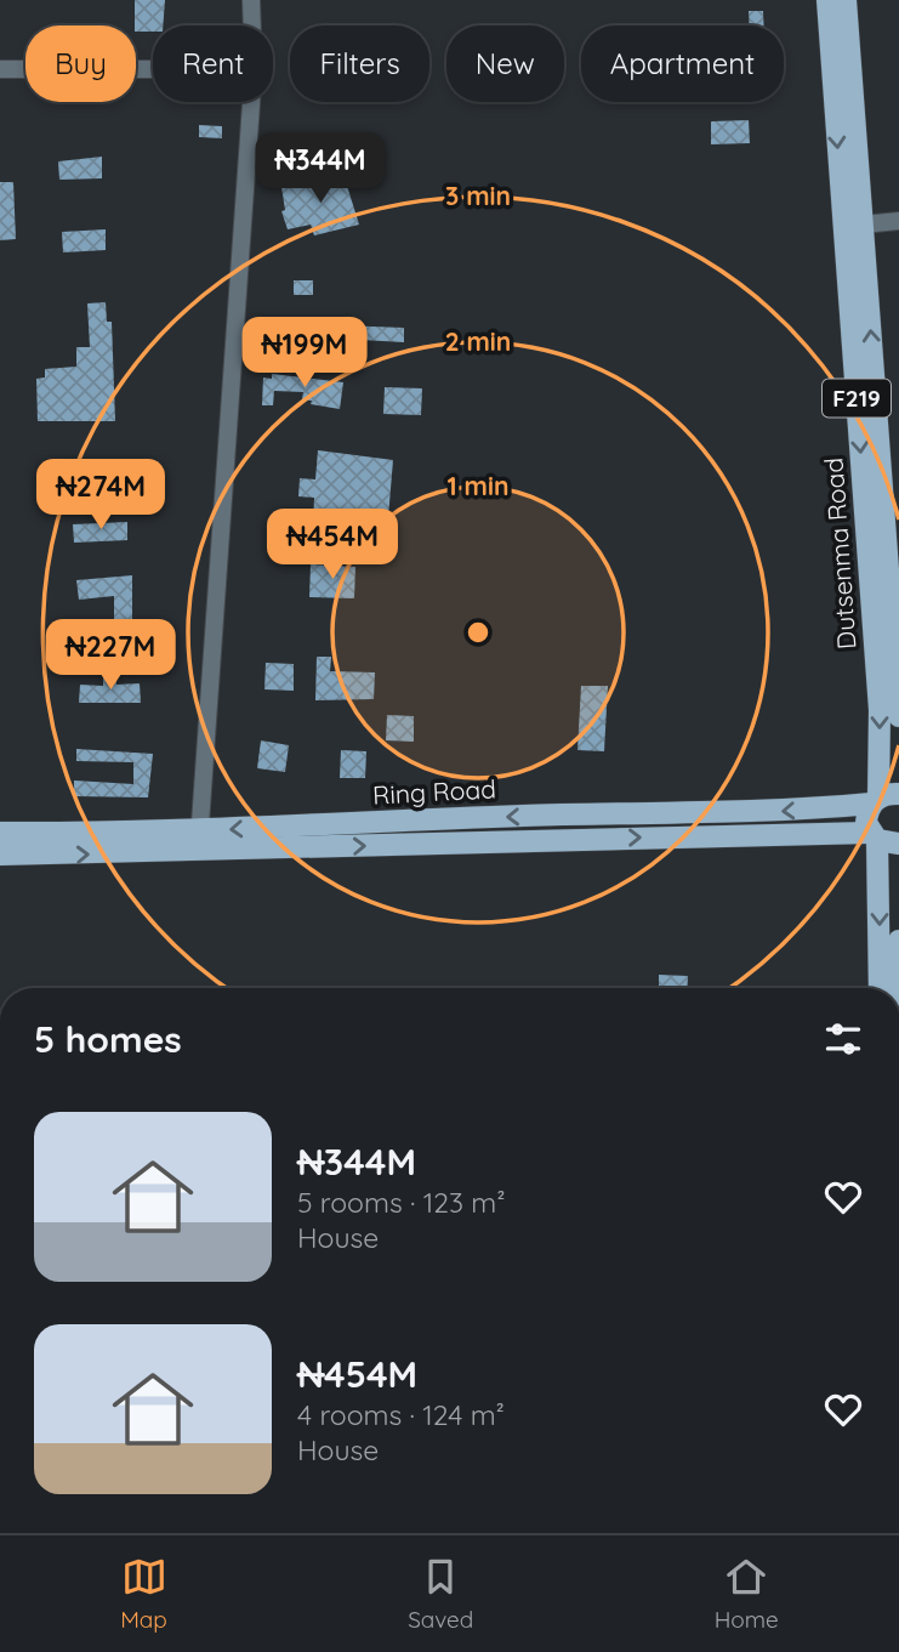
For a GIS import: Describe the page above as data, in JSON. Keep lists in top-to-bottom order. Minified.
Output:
{"streets":{"main road":["F219","Dutsenma Road","Ring Road"]},"crossings":[["F219","Dutsenma Road"],["F219","Ring Road"],["Dutsenma Road","Ring Road"]],"page":{"chip":["Buy","Rent","Filters","New","Apartment"],"price":["₦344M","₦199M","₦274M","₦454M","₦227M"],"heading":"5 homes","list":[{"name":"₦344M","note":"5 rooms · 123 m² · House"},{"name":"₦454M","note":"4 rooms · 124 m² · House"}],"tabs":["Map","Saved","Home"]},"rings":["3 min","2 min","1 min"]}
